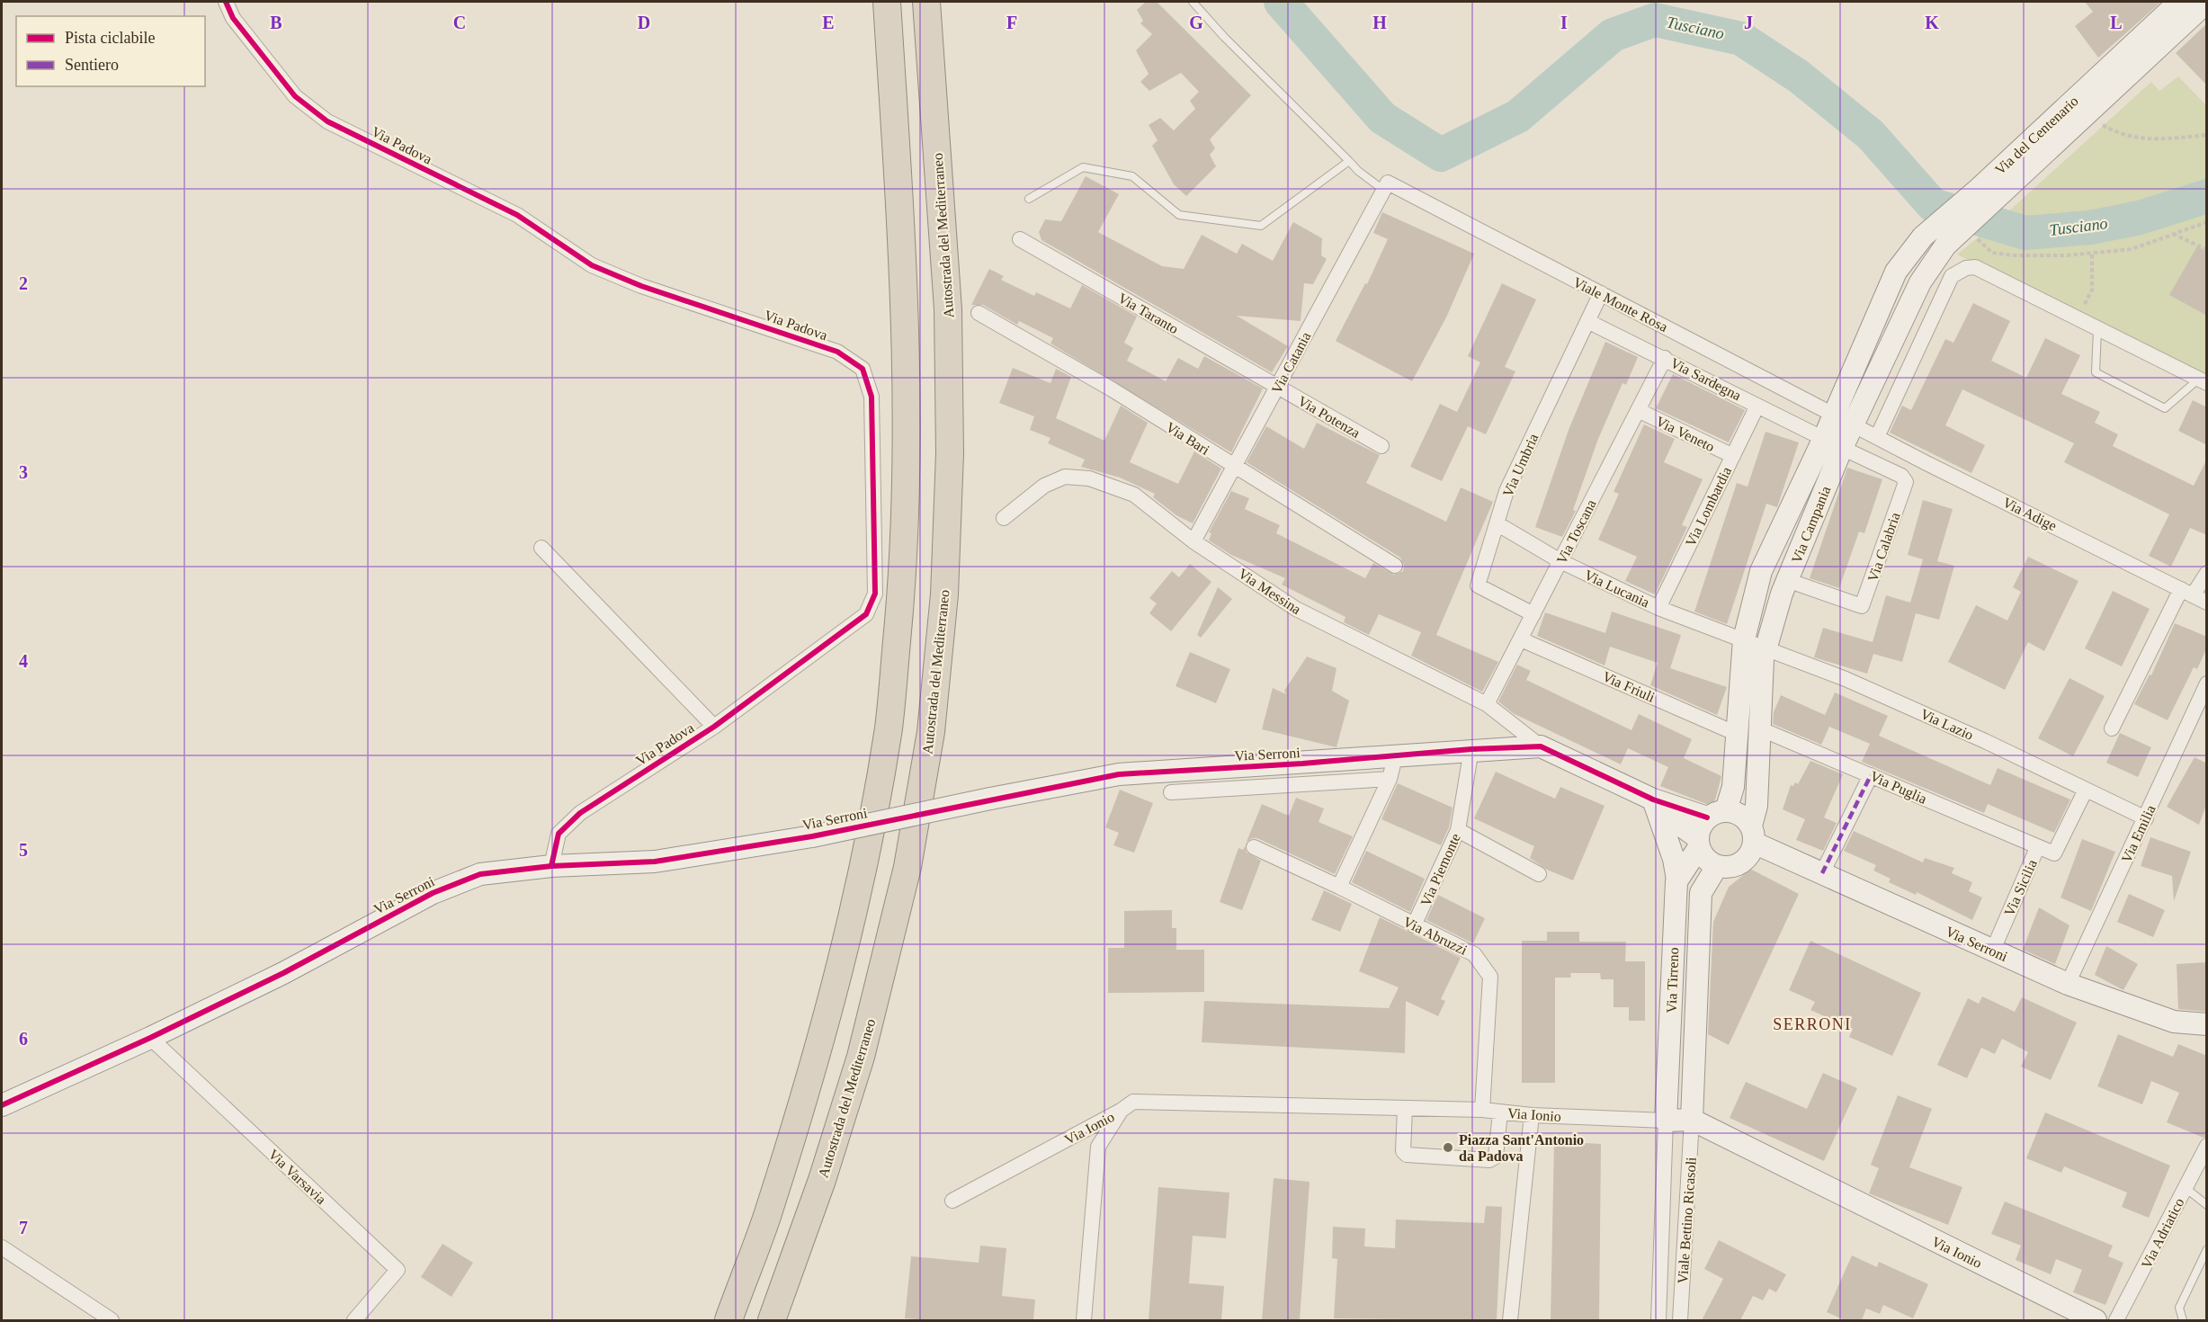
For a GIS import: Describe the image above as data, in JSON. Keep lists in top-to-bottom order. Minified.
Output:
{"streets":{"highway":["Autostrada del Mediterraneo"],"street":["Via del Centenario","Via Padova","Viale Monte Rosa","Via Taranto","Via Catania","Via Sardegna","Via Potenza","Via Veneto","Via Bari","Via Umbria","Via Lombardia","Via Adige","Via Campania","Via Toscana","Via Calabria","Via Lucania","Via Messina","Via Friuli","Via Lazio","Via Serroni","Via Puglia","Via Emilia","Via Piemonte","Via Sicilia","Via Abruzzi","Via Tirreno","Via Ionio","Via Varsavia","Viale Bettino Ricasoli","Via Adriatico"]},"crossings":[["Via del Centenario","Via Campania"],["Via Padova","Via Serroni"],["Viale Monte Rosa","Via Catania"],["Viale Monte Rosa","Via Umbria"],["Viale Monte Rosa","Via Adige"],["Viale Monte Rosa","Via Campania"],["Via Taranto","Via Catania"],["Via Taranto","Via Potenza"],["Via Catania","Via Potenza"],["Via Catania","Via Bari"],["Via Catania","Via Messina"],["Via Sardegna","Via Umbria"],["Via Sardegna","Via Lombardia"],["Via Sardegna","Via Campania"],["Via Sardegna","Via Toscana"],["Via Sardegna","Via Calabria"],["Via Veneto","Via Lombardia"],["Via Veneto","Via Toscana"],["Via Umbria","Via Toscana"],["Via Umbria","Via Lucania"],["Via Lombardia","Via Lucania"],["Via Adige","Via Campania"],["Via Campania","Via Calabria"],["Via Campania","Via Lucania"],["Via Campania","Via Friuli"],["Via Campania","Via Lazio"],["Via Campania","Via Serroni"],["Via Campania","Via Puglia"],["Via Campania","Via Tirreno"],["Via Toscana","Via Lucania"],["Via Toscana","Via Messina"],["Via Toscana","Via Friuli"],["Via Lucania","Via Lazio"],["Via Messina","Via Serroni"],["Via Lazio","Via Emilia"],["Via Lazio","Via Sicilia"],["Via Serroni","Via Emilia"],["Via Serroni","Via Piemonte"],["Via Serroni","Via Sicilia"],["Via Serroni","Via Tirreno"],["Via Serroni","Via Varsavia"],["Via Puglia","Via Sicilia"],["Via Piemonte","Via Abruzzi"],["Via Abruzzi","Via Ionio"],["Via Tirreno","Via Ionio"],["Via Tirreno","Viale Bettino Ricasoli"],["Via Ionio","Viale Bettino Ricasoli"]],"districts":["SERRONI"],"water":["Tusciano"],"places":["Piazza Sant'Antonio da Padova"],"legend":["Pista ciclabile","Sentiero"],"grid":{"columns":["B","C","D","E","F","G","H","I","J","K","L"],"rows":["2","3","4","5","6","7"]}}
